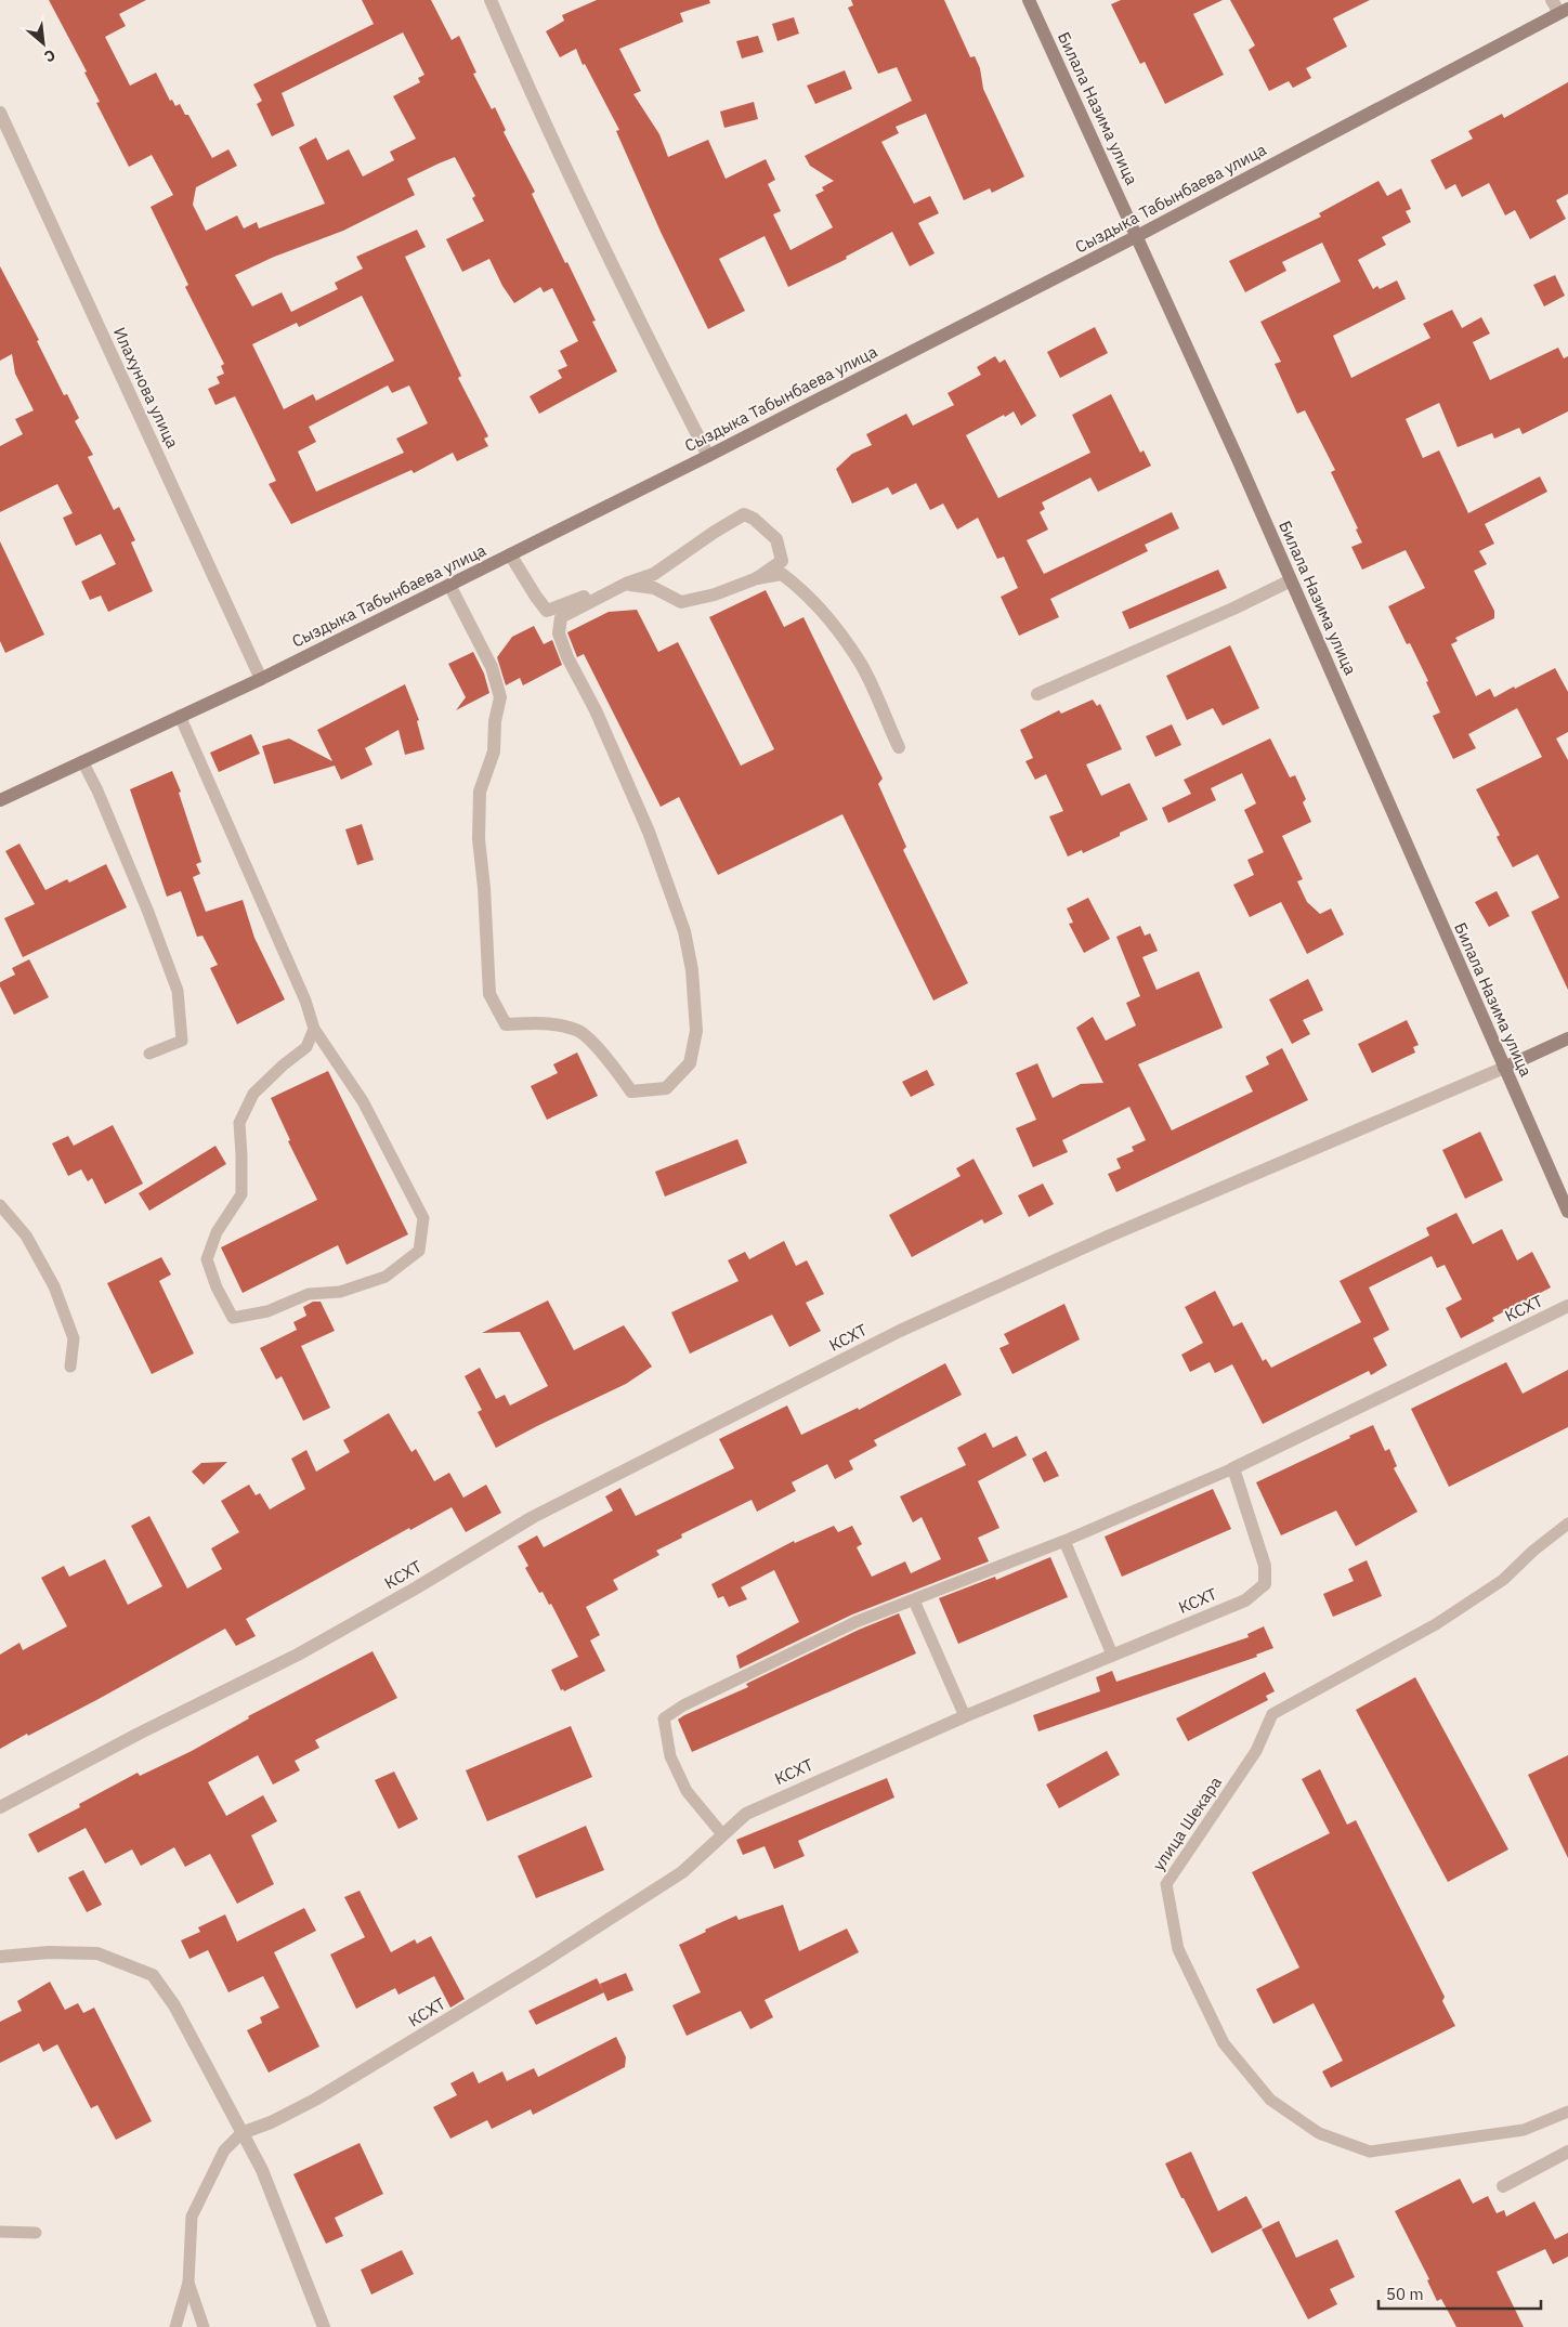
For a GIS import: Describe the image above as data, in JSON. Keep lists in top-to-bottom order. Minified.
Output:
{"streets":{"street":["Билала Назима улица","Сыздыка Табынбаева улица","Илахунова улица","КСХТ"],"lane":["улица Шекара"]},"crossings":[["Билала Назима улица","Сыздыка Табынбаева улица"],["Билала Назима улица","КСХТ"],["Сыздыка Табынбаева улица","Илахунова улица"]],"scale_bar":"50 m","north":"bottom right"}
